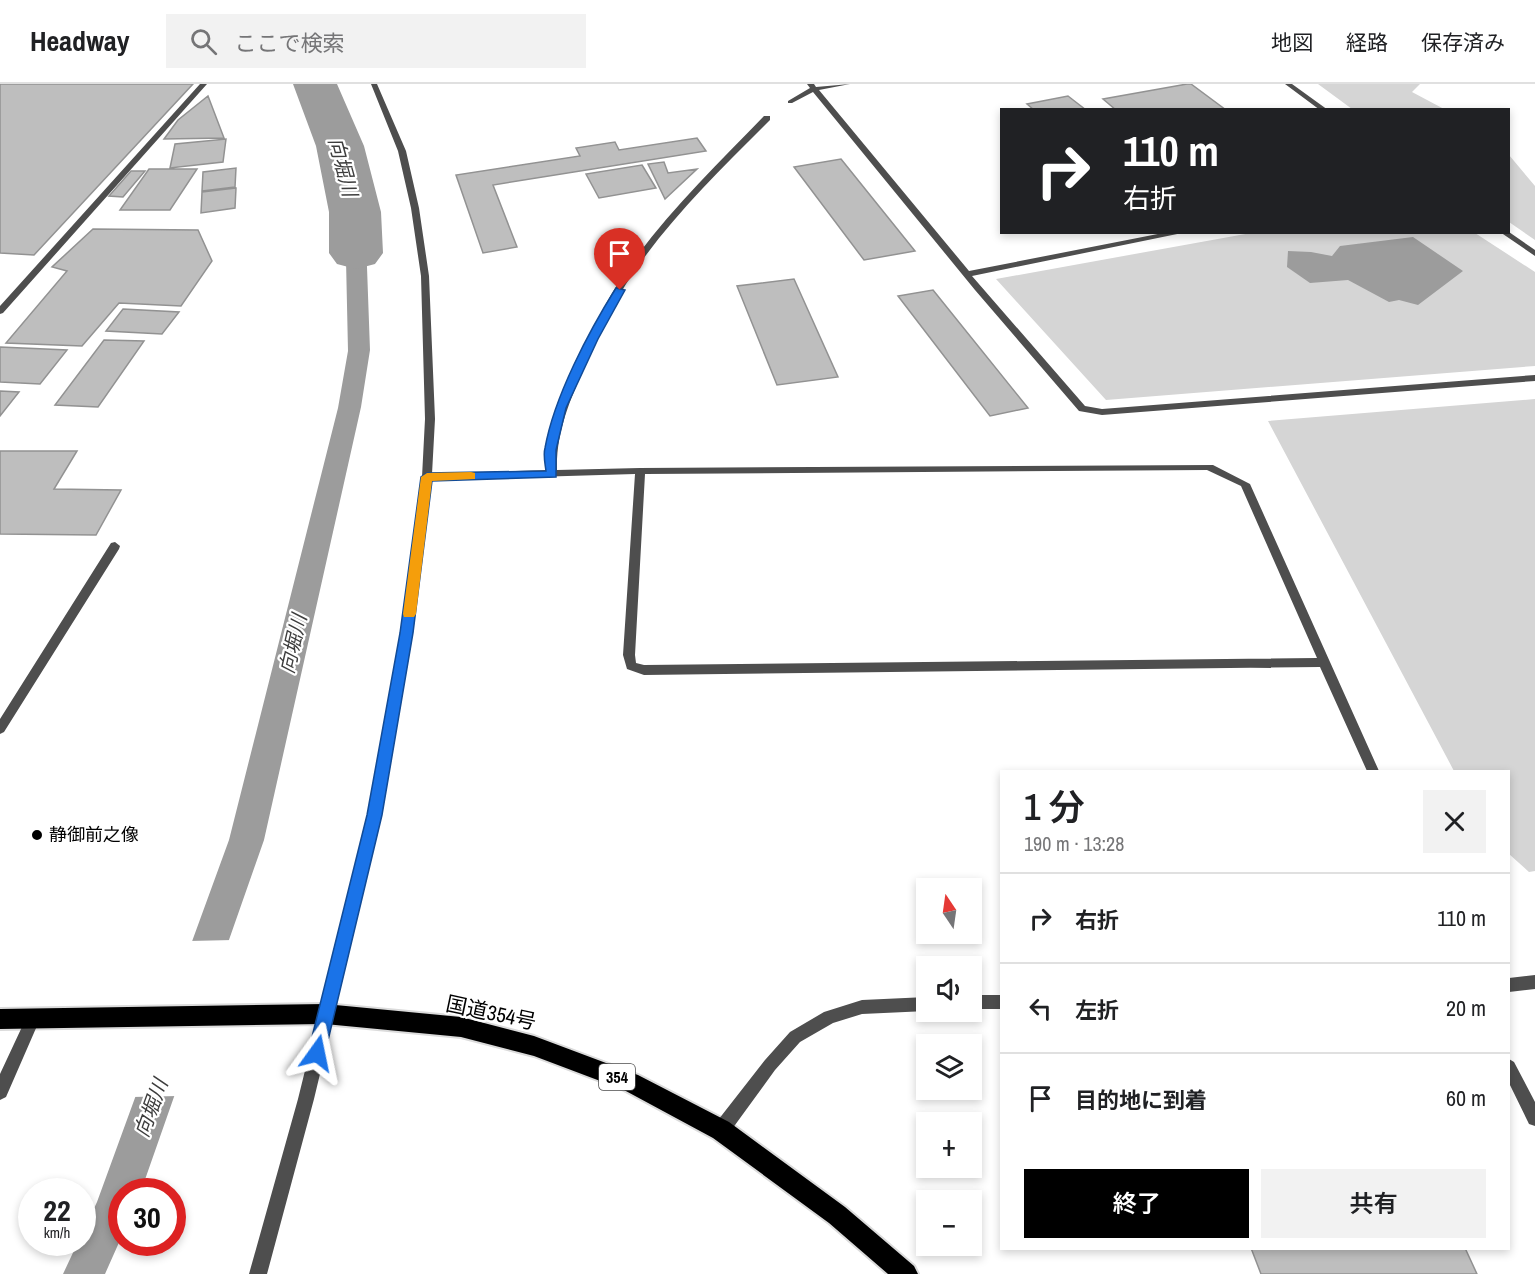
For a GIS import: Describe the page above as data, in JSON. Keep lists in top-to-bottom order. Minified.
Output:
{"streets":{"highway":["国道354号","354"]},"water":["向堀川"],"places":["静御前之像"],"north":"top","page":{"header":"Headway","search":"ここで検索","nav":["地図","経路","保存済み"],"turn":["110 m","右折"],"heading":["1 分","190 m · 13:28"],"list":[{"name":"右折","value":"110 m"},{"name":"左折","value":"20 m"},{"name":"目的地に到着","value":"60 m"}],"map_buttons":["+","−"],"buttons":["終了","共有"],"speed":"22 km/h","limit":"30"}}
